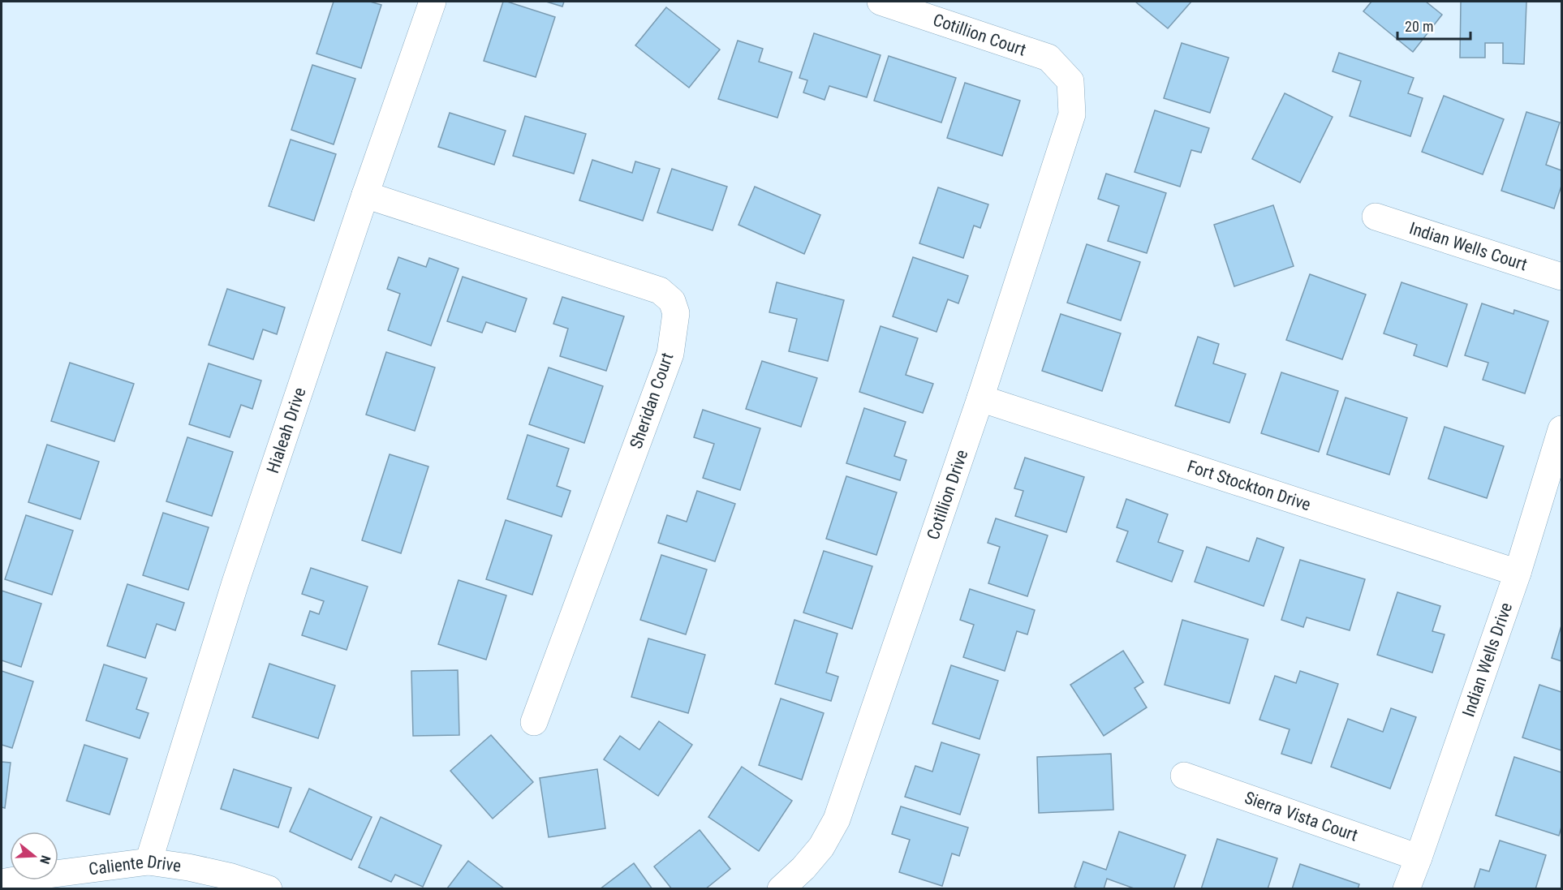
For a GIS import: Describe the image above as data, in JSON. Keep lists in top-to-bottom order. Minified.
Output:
{"streets":{"street":["Cotillion Court","Indian Wells Court","Sheridan Court","Hialeah Drive","Fort Stockton Drive","Cotillion Drive","Indian Wells Drive","Sierra Vista Court","Caliente Drive"]},"crossings":[["Cotillion Court","Cotillion Drive"],["Sheridan Court","Hialeah Drive"],["Hialeah Drive","Caliente Drive"],["Fort Stockton Drive","Cotillion Drive"],["Fort Stockton Drive","Indian Wells Drive"],["Indian Wells Drive","Sierra Vista Court"]],"scale_bar":"20 m","north":"right"}
